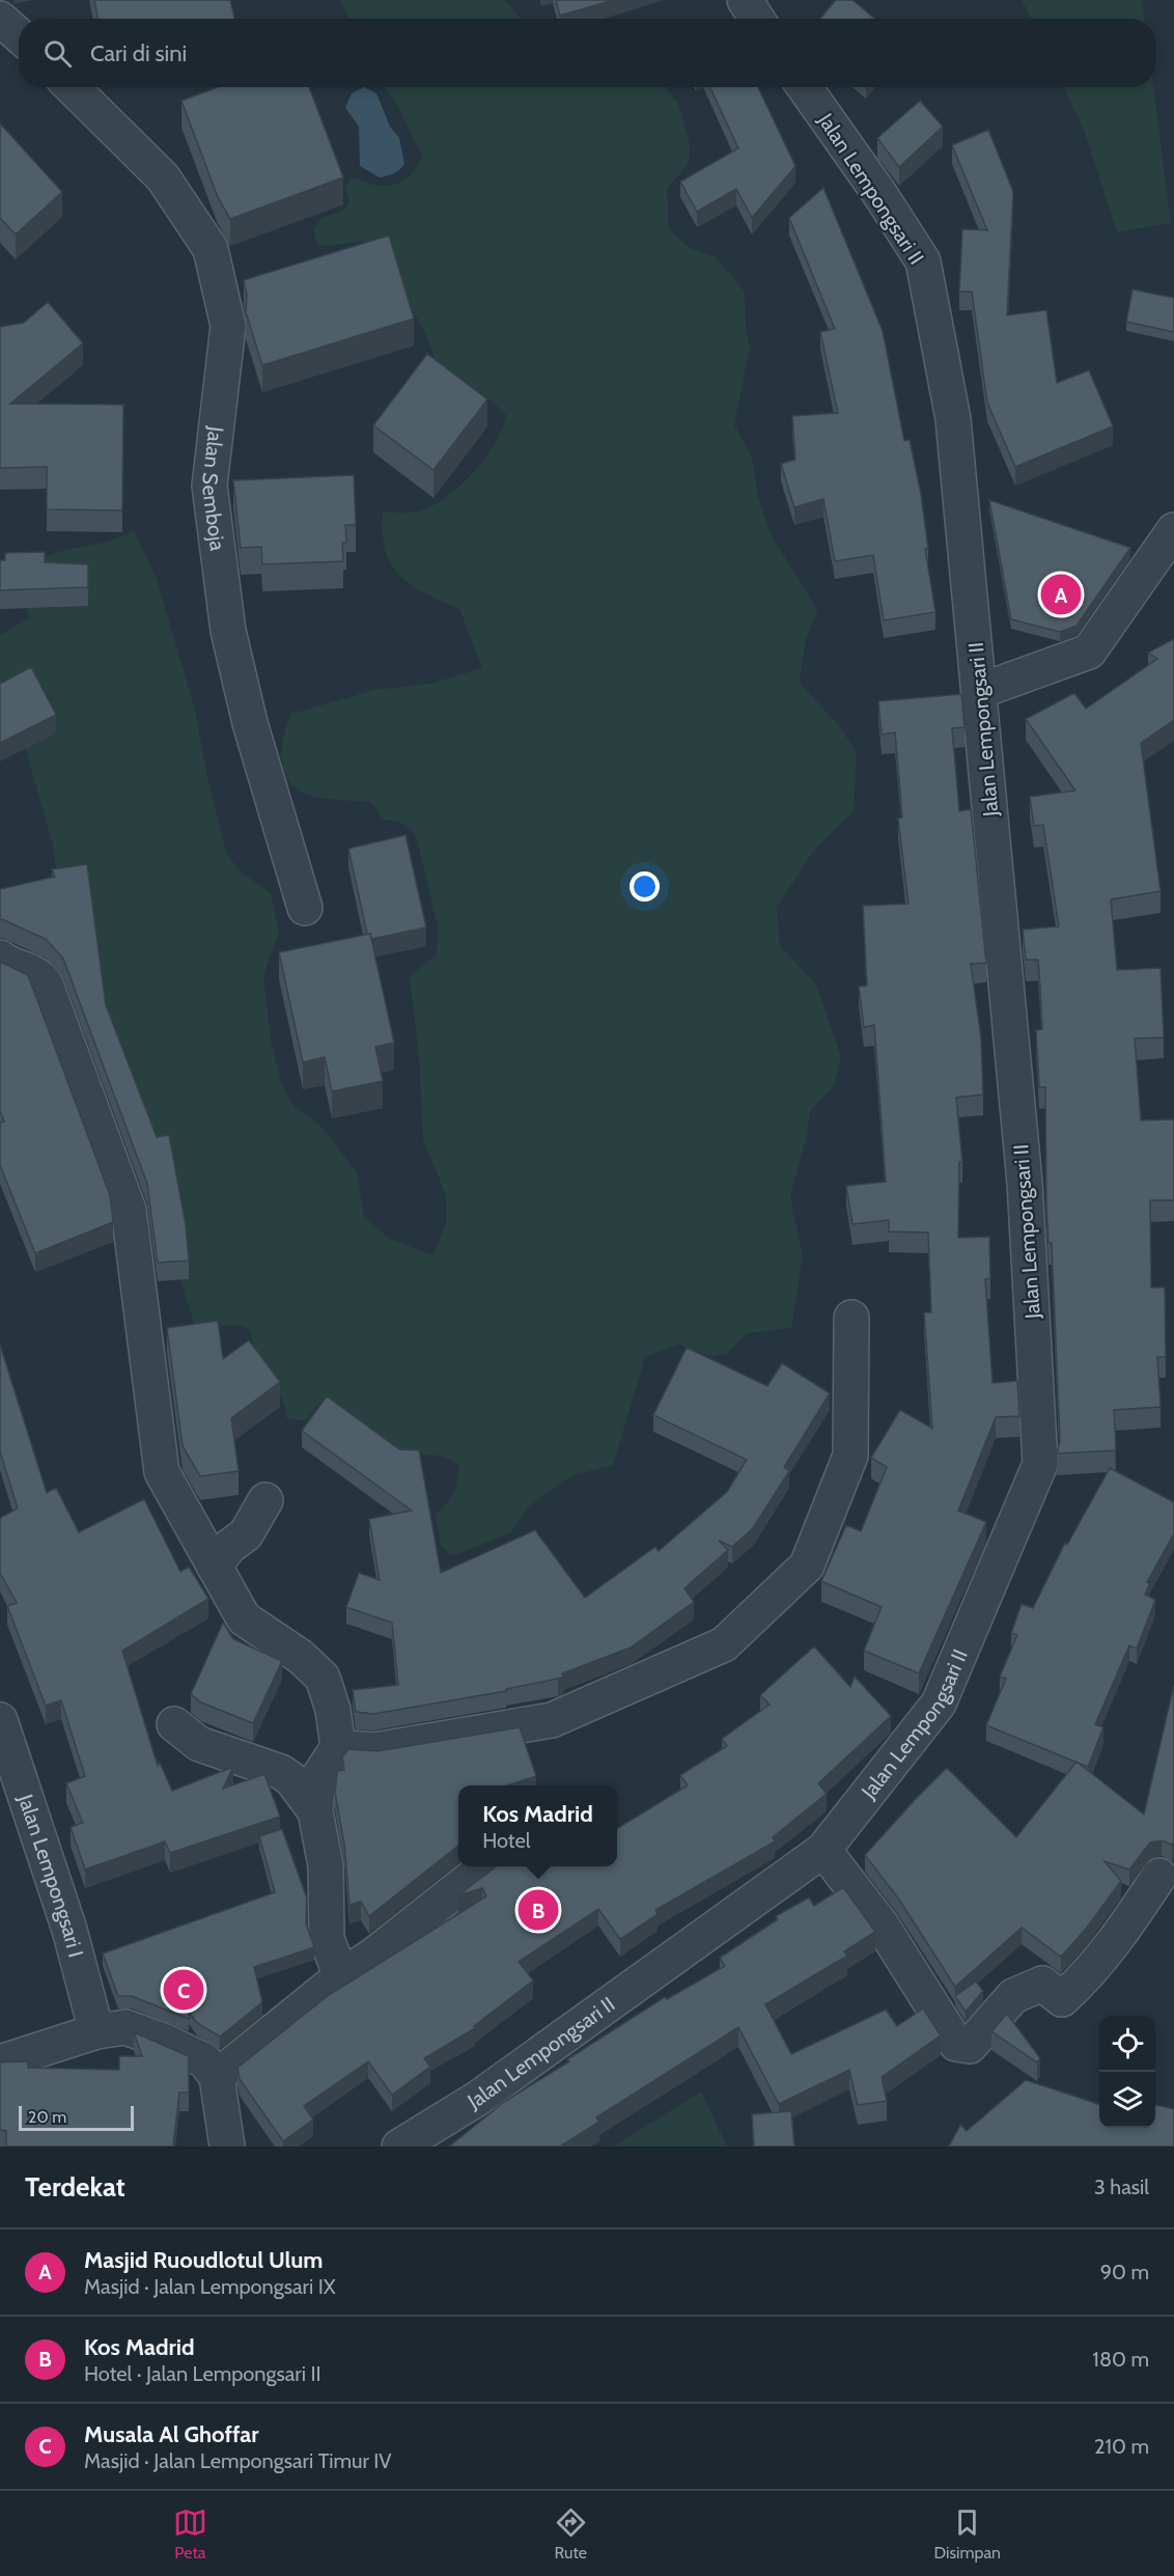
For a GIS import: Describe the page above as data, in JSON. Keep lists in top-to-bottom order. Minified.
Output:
{"streets":{"street":["Jalan Lempongsari II","Jalan Semboja","Jalan Lempongsari I"]},"scale_bar":"20 m","page":{"search":"Cari di sini","pins":["A","B","C"],"popup":["Kos Madrid","Hotel"],"scale":"20 m","heading":["Terdekat","3 hasil"],"list":[{"mark":"A","name":"Masjid Ruoudlotul Ulum","note":"Masjid · Jalan Lempongsari IX","value":"90 m"},{"mark":"B","name":"Kos Madrid","note":"Hotel · Jalan Lempongsari II","value":"180 m"},{"mark":"C","name":"Musala Al Ghoffar","note":"Masjid · Jalan Lempongsari Timur IV","value":"210 m"}],"nav":["Peta","Rute","Disimpan"]}}
